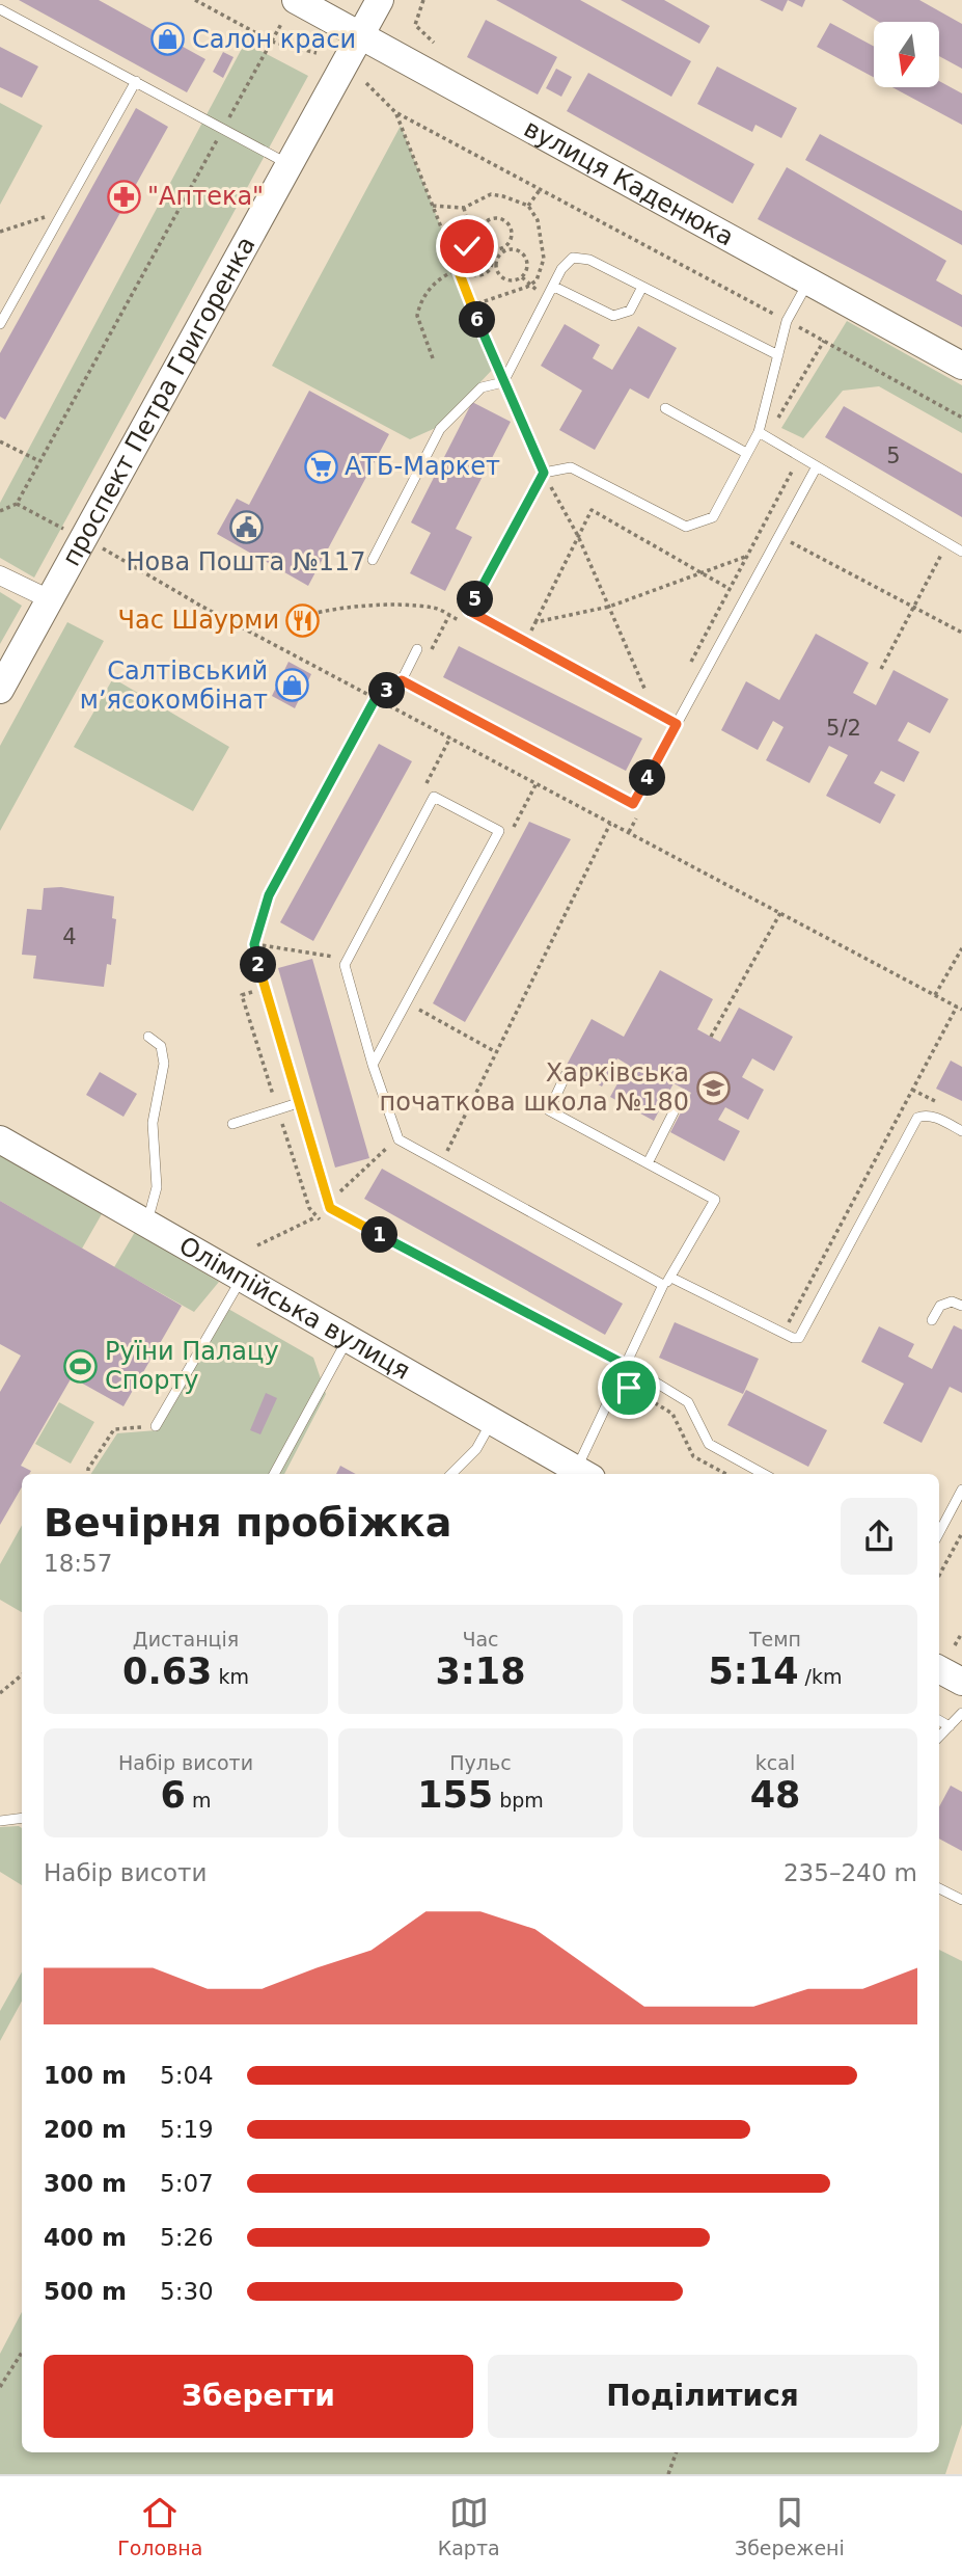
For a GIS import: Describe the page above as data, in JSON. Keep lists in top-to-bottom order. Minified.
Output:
{"streets":{"street":["вулиця Каденюка","проспект Петра Григоренка","Олімпійська вулиця"]},"crossings":[["вулиця Каденюка","проспект Петра Григоренка"]],"places":{"shop":["Салон краси","Салтівський мʼясокомбінат"],"pharmacy":["\"Аптека\""],"supermarket":["АТБ-Маркет"],"public building":["Нова Пошта №117"],"restaurant":["Час Шаурми"],"school or university":["Харківська початкова школа №180"],"sports":["Руїни Палацу Спорту"]},"house_numbers":["5","5/2","4"],"north":"bottom","page":{"pins":["6","5","3","4","2","1"],"heading":["Вечірня пробіжка","18:57"],"stats":[["Дистанція","0.63 km"],["Час","3:18"],["Темп","5:14 /km"],["Набір висоти","6 m"],["Пульс","155 bpm"],["kcal","48"]],"chart":["Набір висоти","235–240 m"],"list":[{"name":"100 m","note":"5:04"},{"name":"200 m","note":"5:19"},{"name":"300 m","note":"5:07"},{"name":"400 m","note":"5:26"},{"name":"500 m","note":"5:30"}],"buttons":["Зберегти","Поділитися"],"tabs":["Головна","Карта","Збережені"]}}
